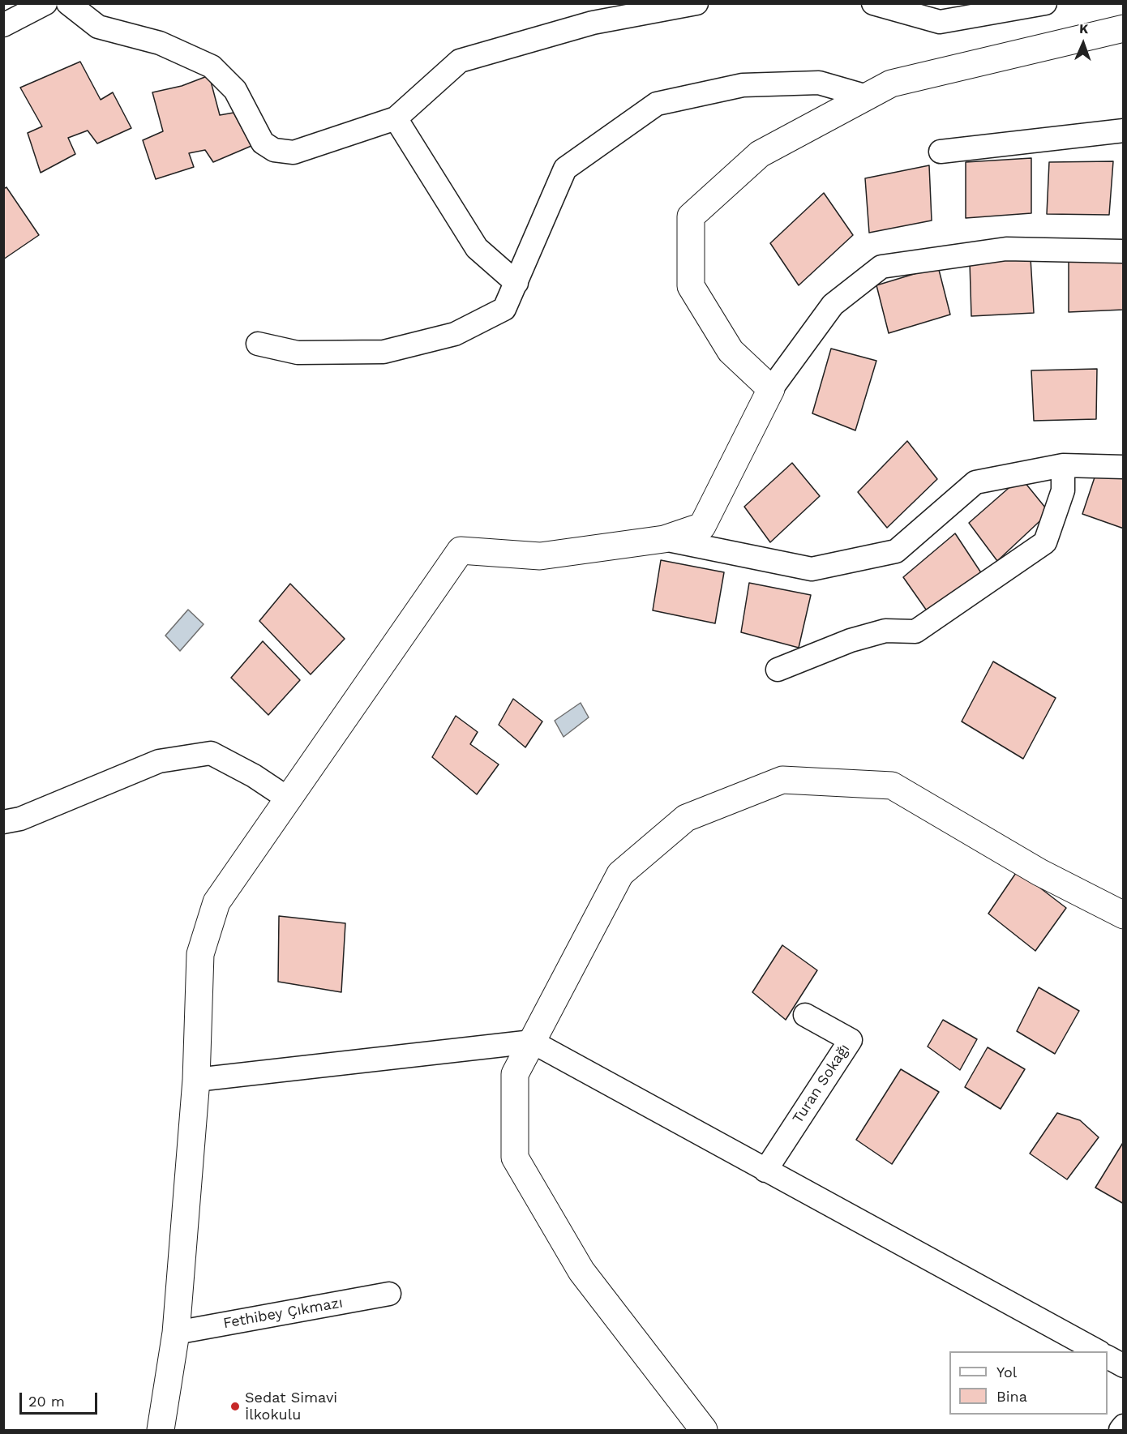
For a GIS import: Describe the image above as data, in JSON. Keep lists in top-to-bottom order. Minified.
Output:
{"streets":{"street":["Turan Sokağı","Fethibey Çıkmazı"]},"places":["Sedat Simavi İlkokulu"],"legend":["Yol","Bina"],"scale_bar":"20 m","north":"top"}
